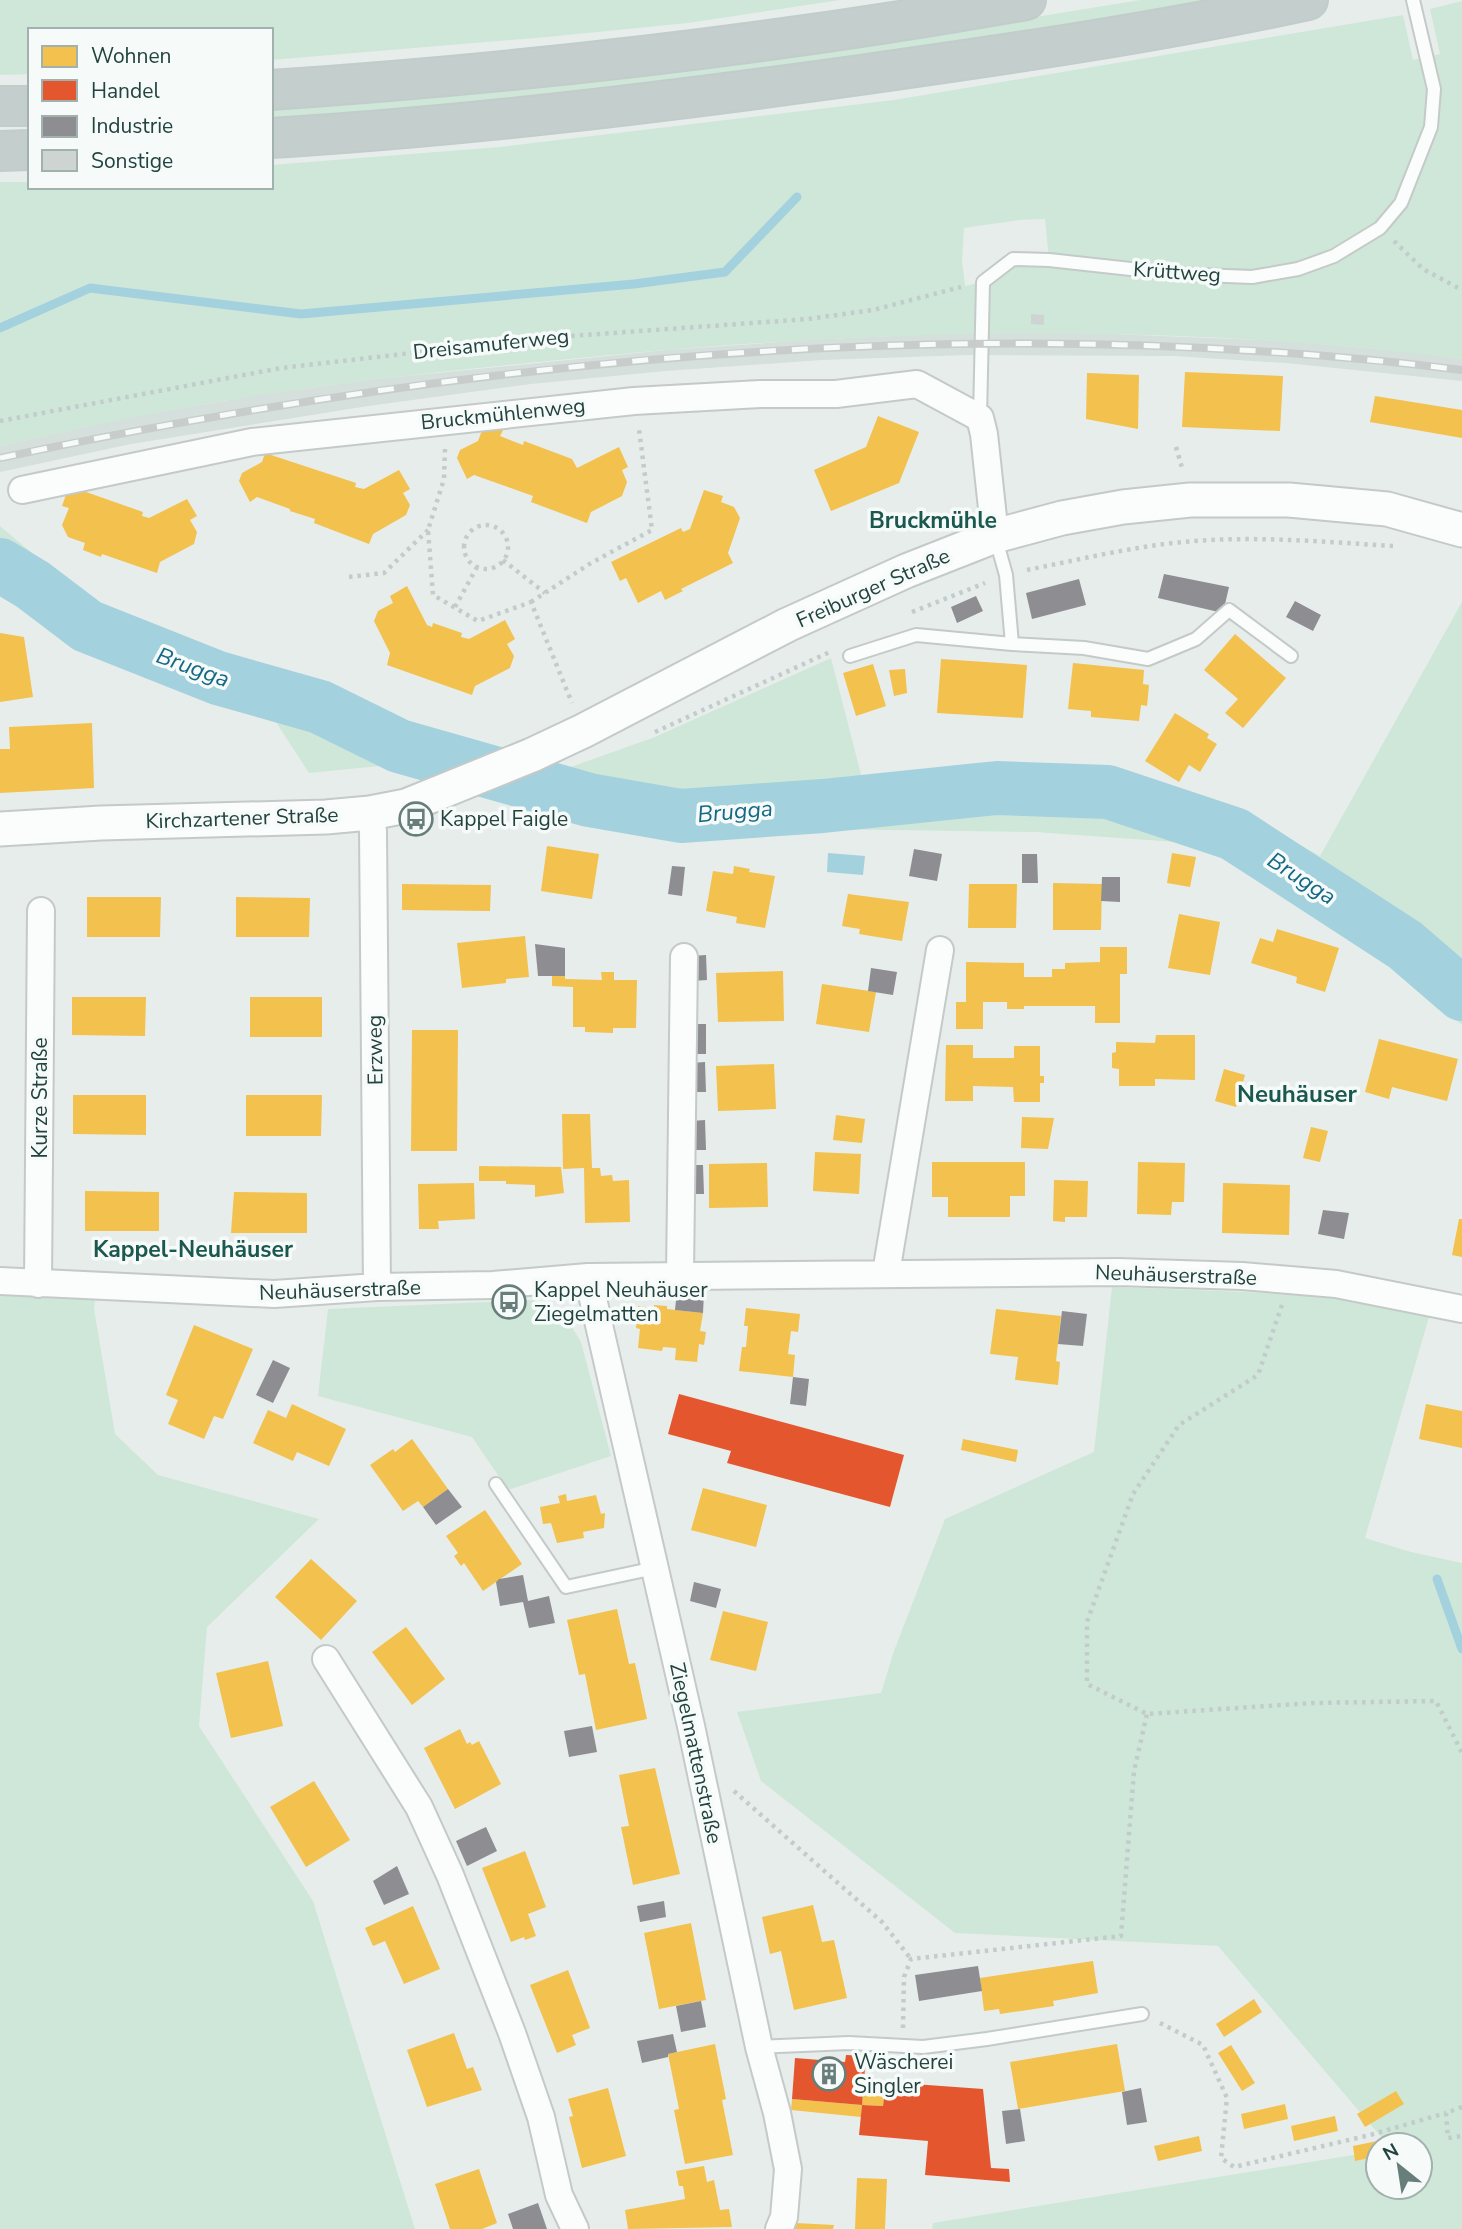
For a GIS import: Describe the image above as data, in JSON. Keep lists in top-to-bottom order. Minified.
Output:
{"streets":{"street":["Bruckmühlenweg","Freiburger Straße","Kirchzartener Straße","Erzweg","Kurze Straße","Neuhäuserstraße","Ziegelmattenstraße"],"lane":["Krüttweg"],"path":["Dreisamuferweg"]},"crossings":[["Krüttweg","Dreisamuferweg"],["Freiburger Straße","Kirchzartener Straße"],["Kirchzartener Straße","Erzweg"],["Erzweg","Neuhäuserstraße"],["Kurze Straße","Neuhäuserstraße"],["Neuhäuserstraße","Ziegelmattenstraße"]],"districts":["Bruckmühle","Neuhäuser","Kappel-Neuhäuser"],"water":["Brugga"],"places":{"bus stop":["Kappel Faigle","Kappel Neuhäuser Ziegelmatten"],"building":["Wäscherei Singler"]},"legend":["Wohnen","Handel","Industrie","Sonstige"],"north":"top left"}
